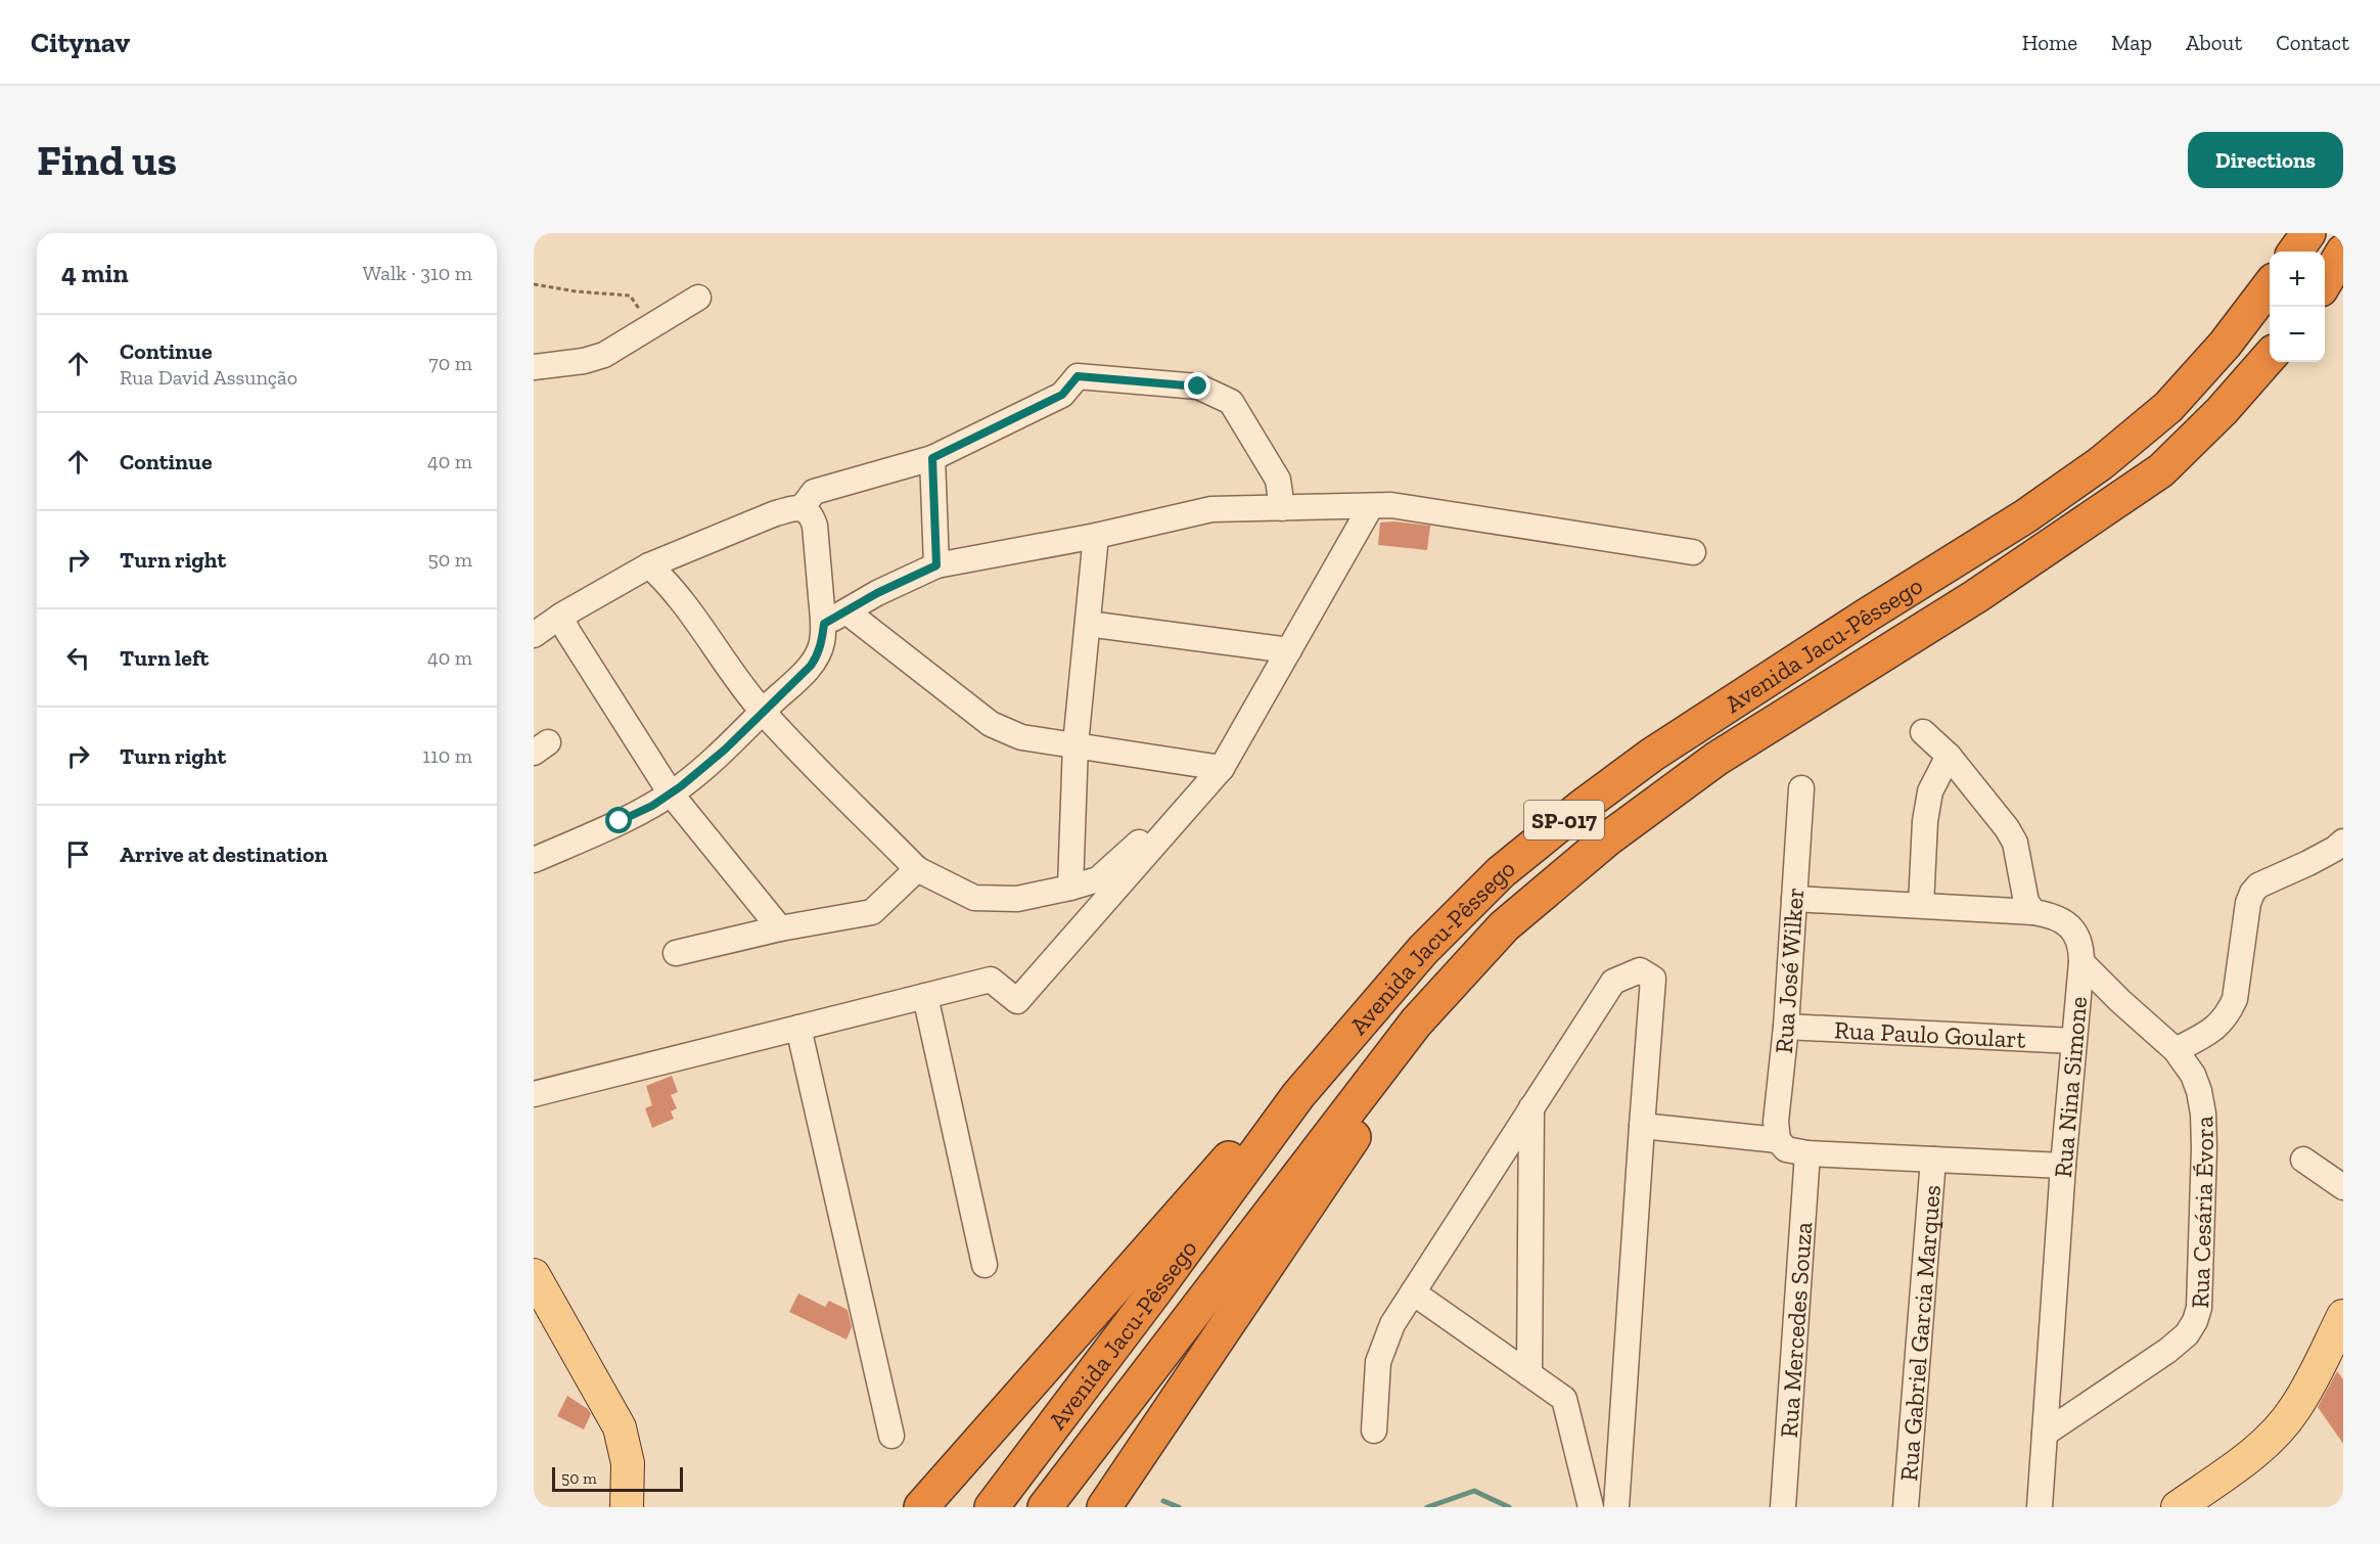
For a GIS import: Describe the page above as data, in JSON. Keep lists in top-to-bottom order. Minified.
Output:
{"streets":{"highway":["Avenida Jacu-Pêssego","SP-017"],"street":["Rua José Wilker","Rua Paulo Goulart","Rua Nina Simone","Rua Cesária Évora","Rua Mercedes Souza","Rua Gabriel Garcia Marques"]},"crossings":[["Rua José Wilker","Rua Paulo Goulart"],["Rua José Wilker","Rua Nina Simone"],["Rua José Wilker","Rua Mercedes Souza"],["Rua Paulo Goulart","Rua Nina Simone"],["Rua Nina Simone","Rua Cesária Évora"]],"scale_bar":"50 m","page":{"header":"Citynav","nav":["Home","Map","About","Contact"],"buttons":"Directions","title":"Find us","heading":["4 min","Walk · 310 m"],"map_buttons":["+","−"],"list":[["Continue","Rua David Assunção","70 m"],["Continue","40 m"],["Turn right","50 m"],["Turn left","40 m"],["Turn right","110 m"],"Arrive at destination"],"scale":"50 m"}}
